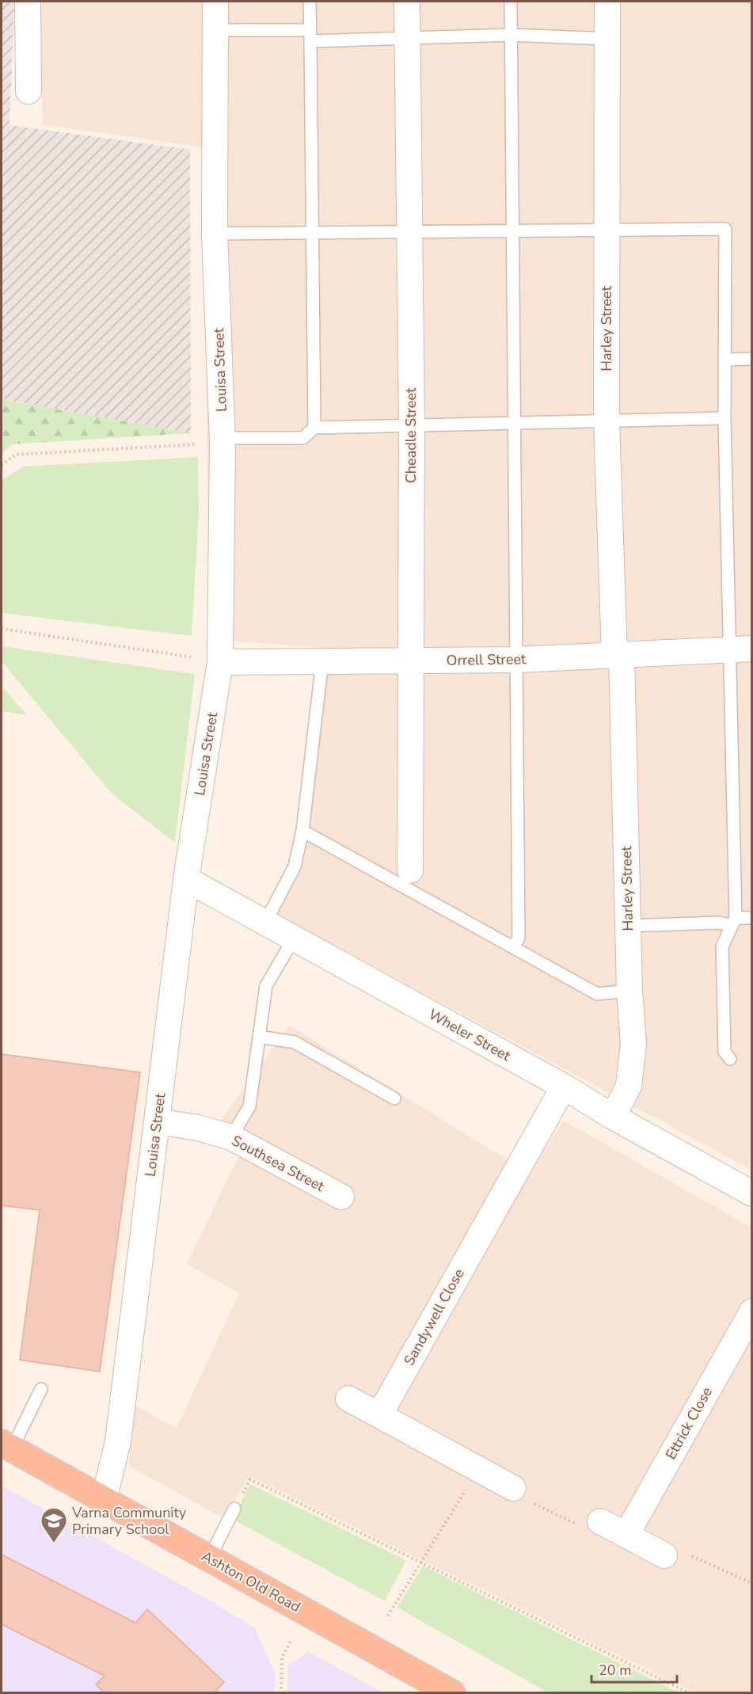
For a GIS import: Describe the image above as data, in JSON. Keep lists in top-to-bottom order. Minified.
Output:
{"streets":{"highway":["Ashton Old Road"],"street":["Harley Street","Louisa Street","Cheadle Street","Orrell Street","Wheler Street","Southsea Street","Sandywell Close","Ettrick Close"]},"crossings":[["Harley Street","Orrell Street"],["Harley Street","Wheler Street"],["Louisa Street","Orrell Street"],["Louisa Street","Wheler Street"],["Louisa Street","Southsea Street"],["Louisa Street","Ashton Old Road"],["Cheadle Street","Orrell Street"],["Wheler Street","Sandywell Close"]],"places":{"school or university":["Varna Community Primary School"]},"scale_bar":"20 m"}
